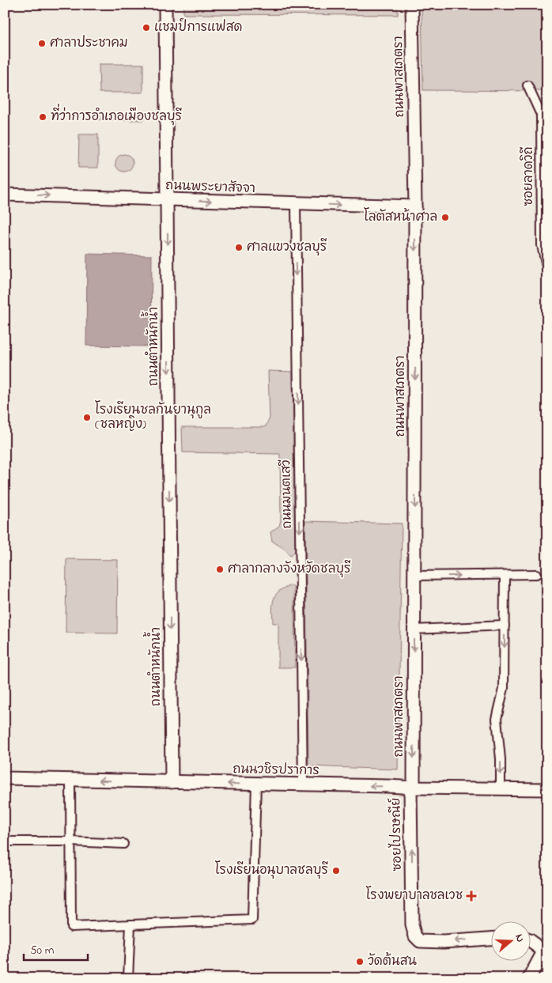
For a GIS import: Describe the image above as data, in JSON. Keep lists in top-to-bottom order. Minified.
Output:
{"streets":{"street":["ถนนพาสเภตรา","ซอยลาดวิถี","ถนนพระยาสัจจา","ถนนตำหนักน้ำ","ถนนมนตเสวี","ถนนวชิรปราการ","ซอยไปรษณีย์"]},"crossings":[["ถนนพาสเภตรา","ถนนพระยาสัจจา"],["ถนนพาสเภตรา","ถนนวชิรปราการ"],["ถนนพาสเภตรา","ซอยไปรษณีย์"],["ถนนพระยาสัจจา","ถนนตำหนักน้ำ"],["ถนนพระยาสัจจา","ถนนมนตเสวี"],["ถนนตำหนักน้ำ","ถนนวชิรปราการ"],["ถนนมนตเสวี","ถนนวชิรปราการ"],["ถนนวชิรปราการ","ซอยไปรษณีย์"]],"one_way":["ถนนพระยาสัจจา","ถนนตำหนักน้ำ","ถนนมนตเสวี","ถนนวชิรปราการ"],"places":{"other":["แชมป์การแฟสด","ศาลาประชาคม","ที่ว่าการอำเภอเมืองชลบุรี","โลตัสหน้าศาล","ศาลแขวงชลบุรี","โรงเรียนชลกันยานุกูล (ชลหญิง)","ศาลากลางจังหวัดชลบุรี","โรงเรียนอนุบาลชลบุรี","วัดต้นสน"],"health":["โรงพยาบาลชลเวช"]},"scale_bar":"50 m","north":"right"}
